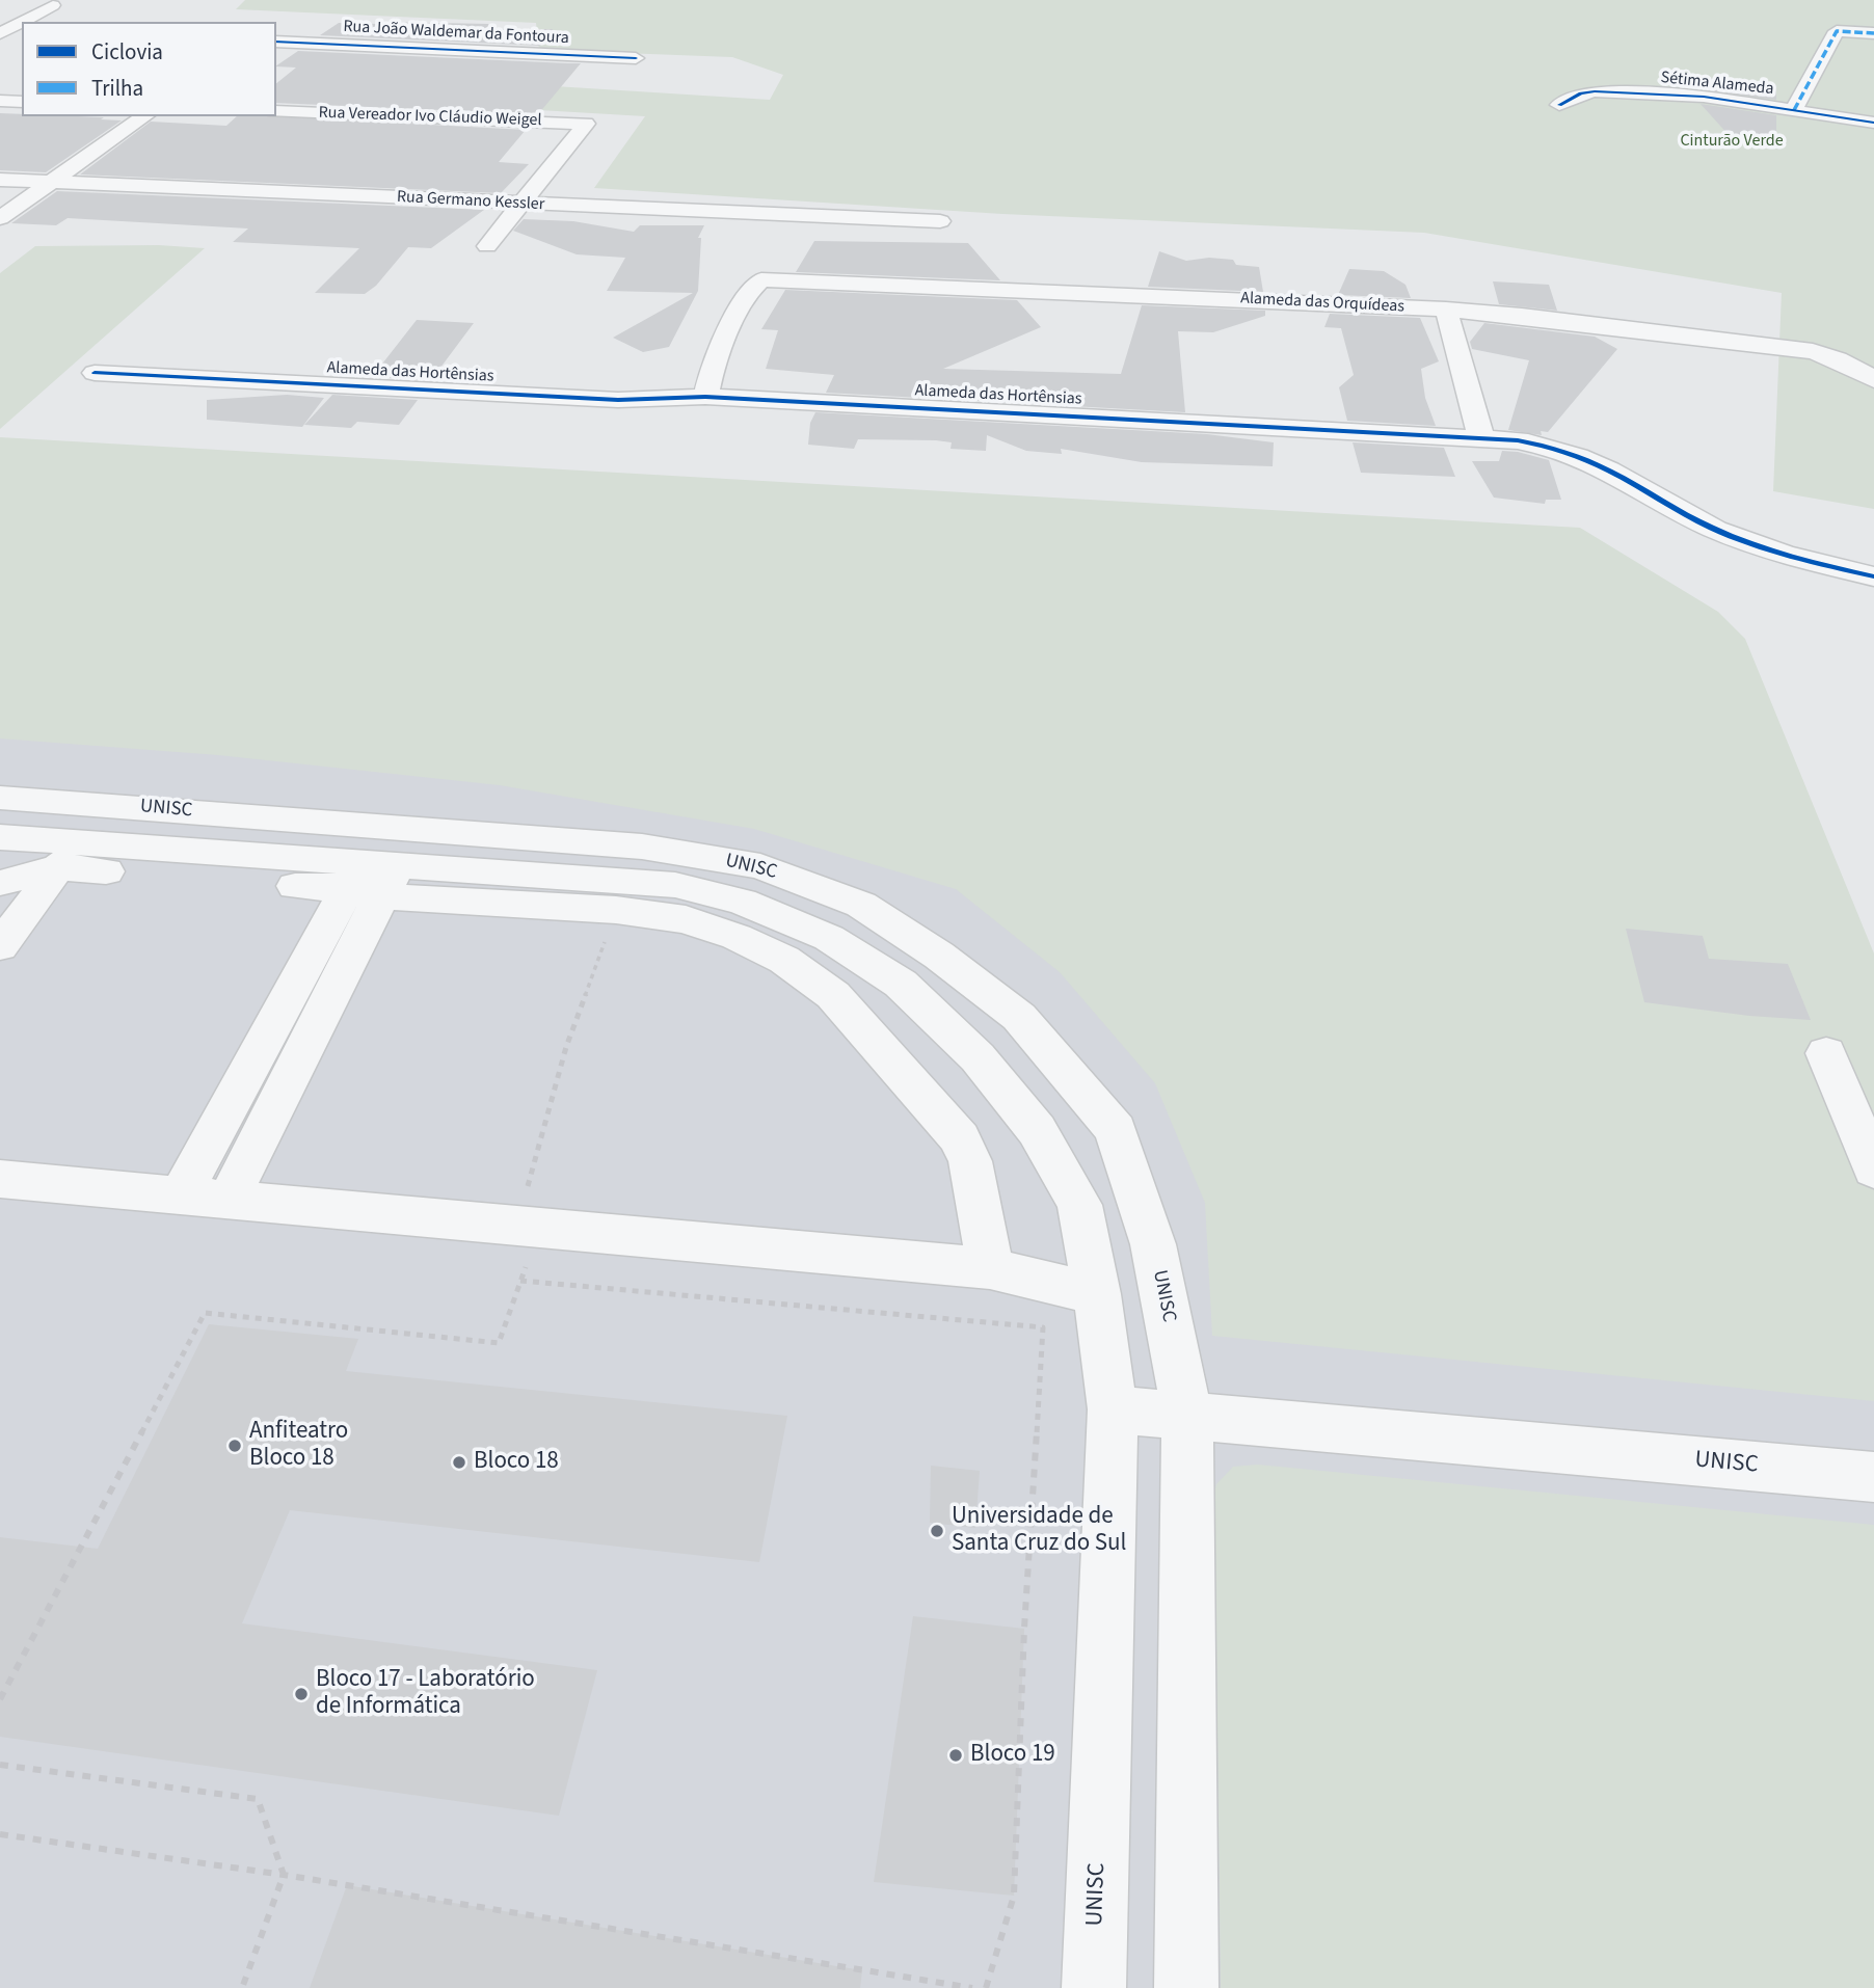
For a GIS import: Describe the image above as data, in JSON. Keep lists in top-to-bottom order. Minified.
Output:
{"streets":{"street":["Rua João Waldemar da Fontoura","Sétima Alameda","Rua Vereador Ivo Cláudio Weigel","Rua Germano Kessler","Alameda das Orquídeas","Alameda das Hortênsias","UNISC"]},"crossings":[["Rua Vereador Ivo Cláudio Weigel","Rua Germano Kessler"],["Alameda das Orquídeas","Alameda das Hortênsias"]],"parks":["Cinturão Verde"],"places":["Anfiteatro Bloco 18","Bloco 18","Universidade de Santa Cruz do Sul","Bloco 17 - Laboratório de Informática","Bloco 19"],"legend":["Ciclovia","Trilha"]}
